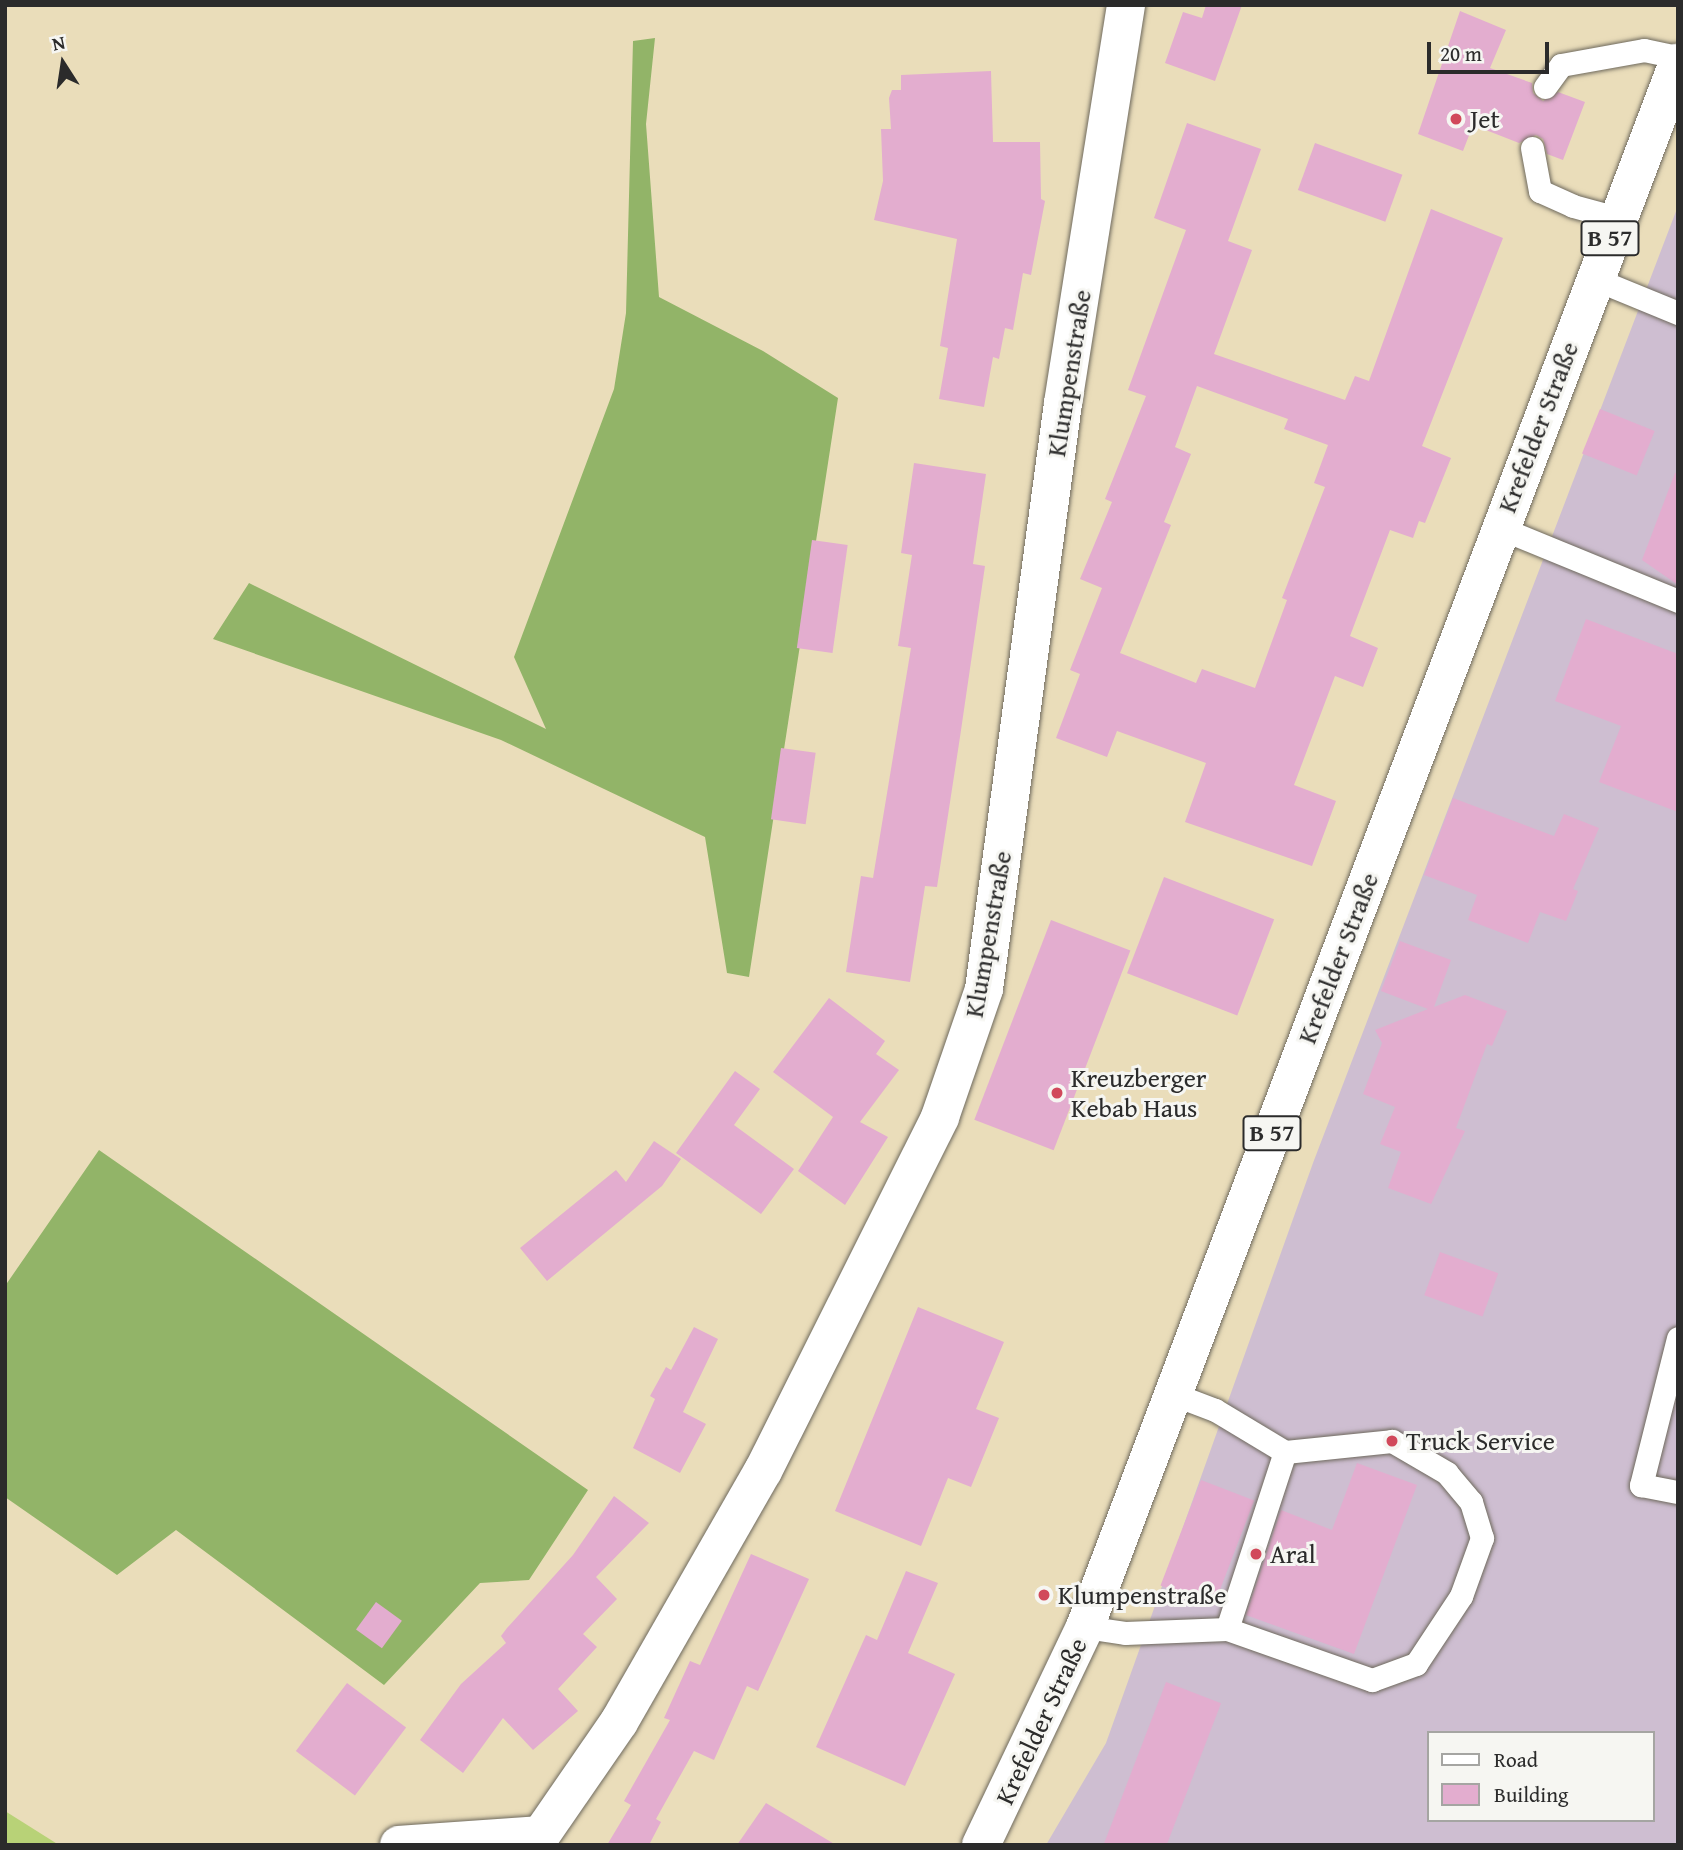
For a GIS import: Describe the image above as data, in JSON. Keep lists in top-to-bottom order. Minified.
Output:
{"streets":{"street":["B 57","Klumpenstraße","Krefelder Straße"]},"places":["Jet","Kreuzberger Kebab Haus","Truck Service","Aral","Klumpenstraße"],"legend":["Road","Building"],"scale_bar":"20 m","north":"top"}
